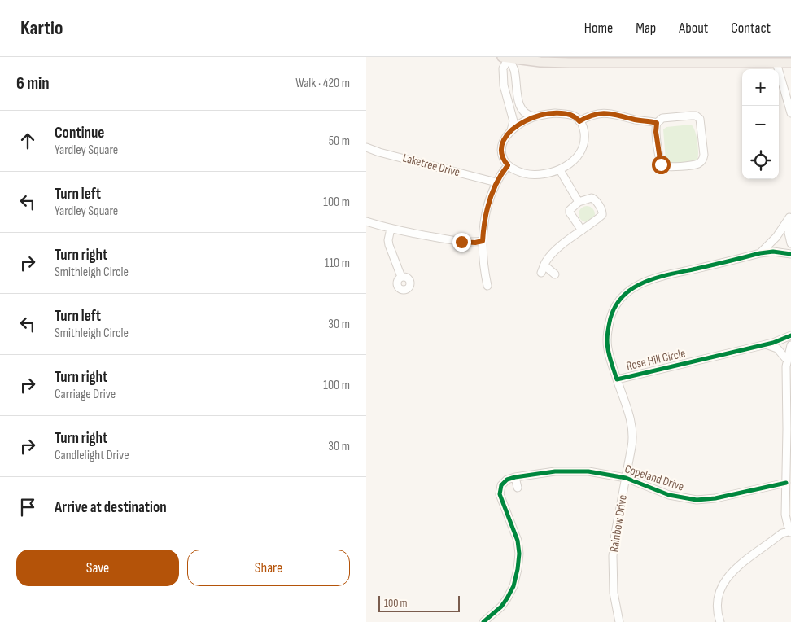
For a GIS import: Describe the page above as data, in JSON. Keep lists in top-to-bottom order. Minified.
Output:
{"streets":{"street":["Laketree Drive","Rose Hill Circle","Copeland Drive","Rainbow Drive"]},"crossings":[["Rose Hill Circle","Rainbow Drive"],["Copeland Drive","Rainbow Drive"]],"scale_bar":"100 m","page":{"header":"Kartio","nav":["Home","Map","About","Contact"],"heading":["6 min","Walk · 420 m"],"map_buttons":["+","−"],"list":[["Continue","Yardley Square","50 m"],["Turn left","Yardley Square","100 m"],["Turn right","Smithleigh Circle","110 m"],["Turn left","Smithleigh Circle","30 m"],["Turn right","Carriage Drive","100 m"],["Turn right","Candlelight Drive","30 m"],"Arrive at destination"],"buttons":["Save","Share"],"scale":"100 m"}}
